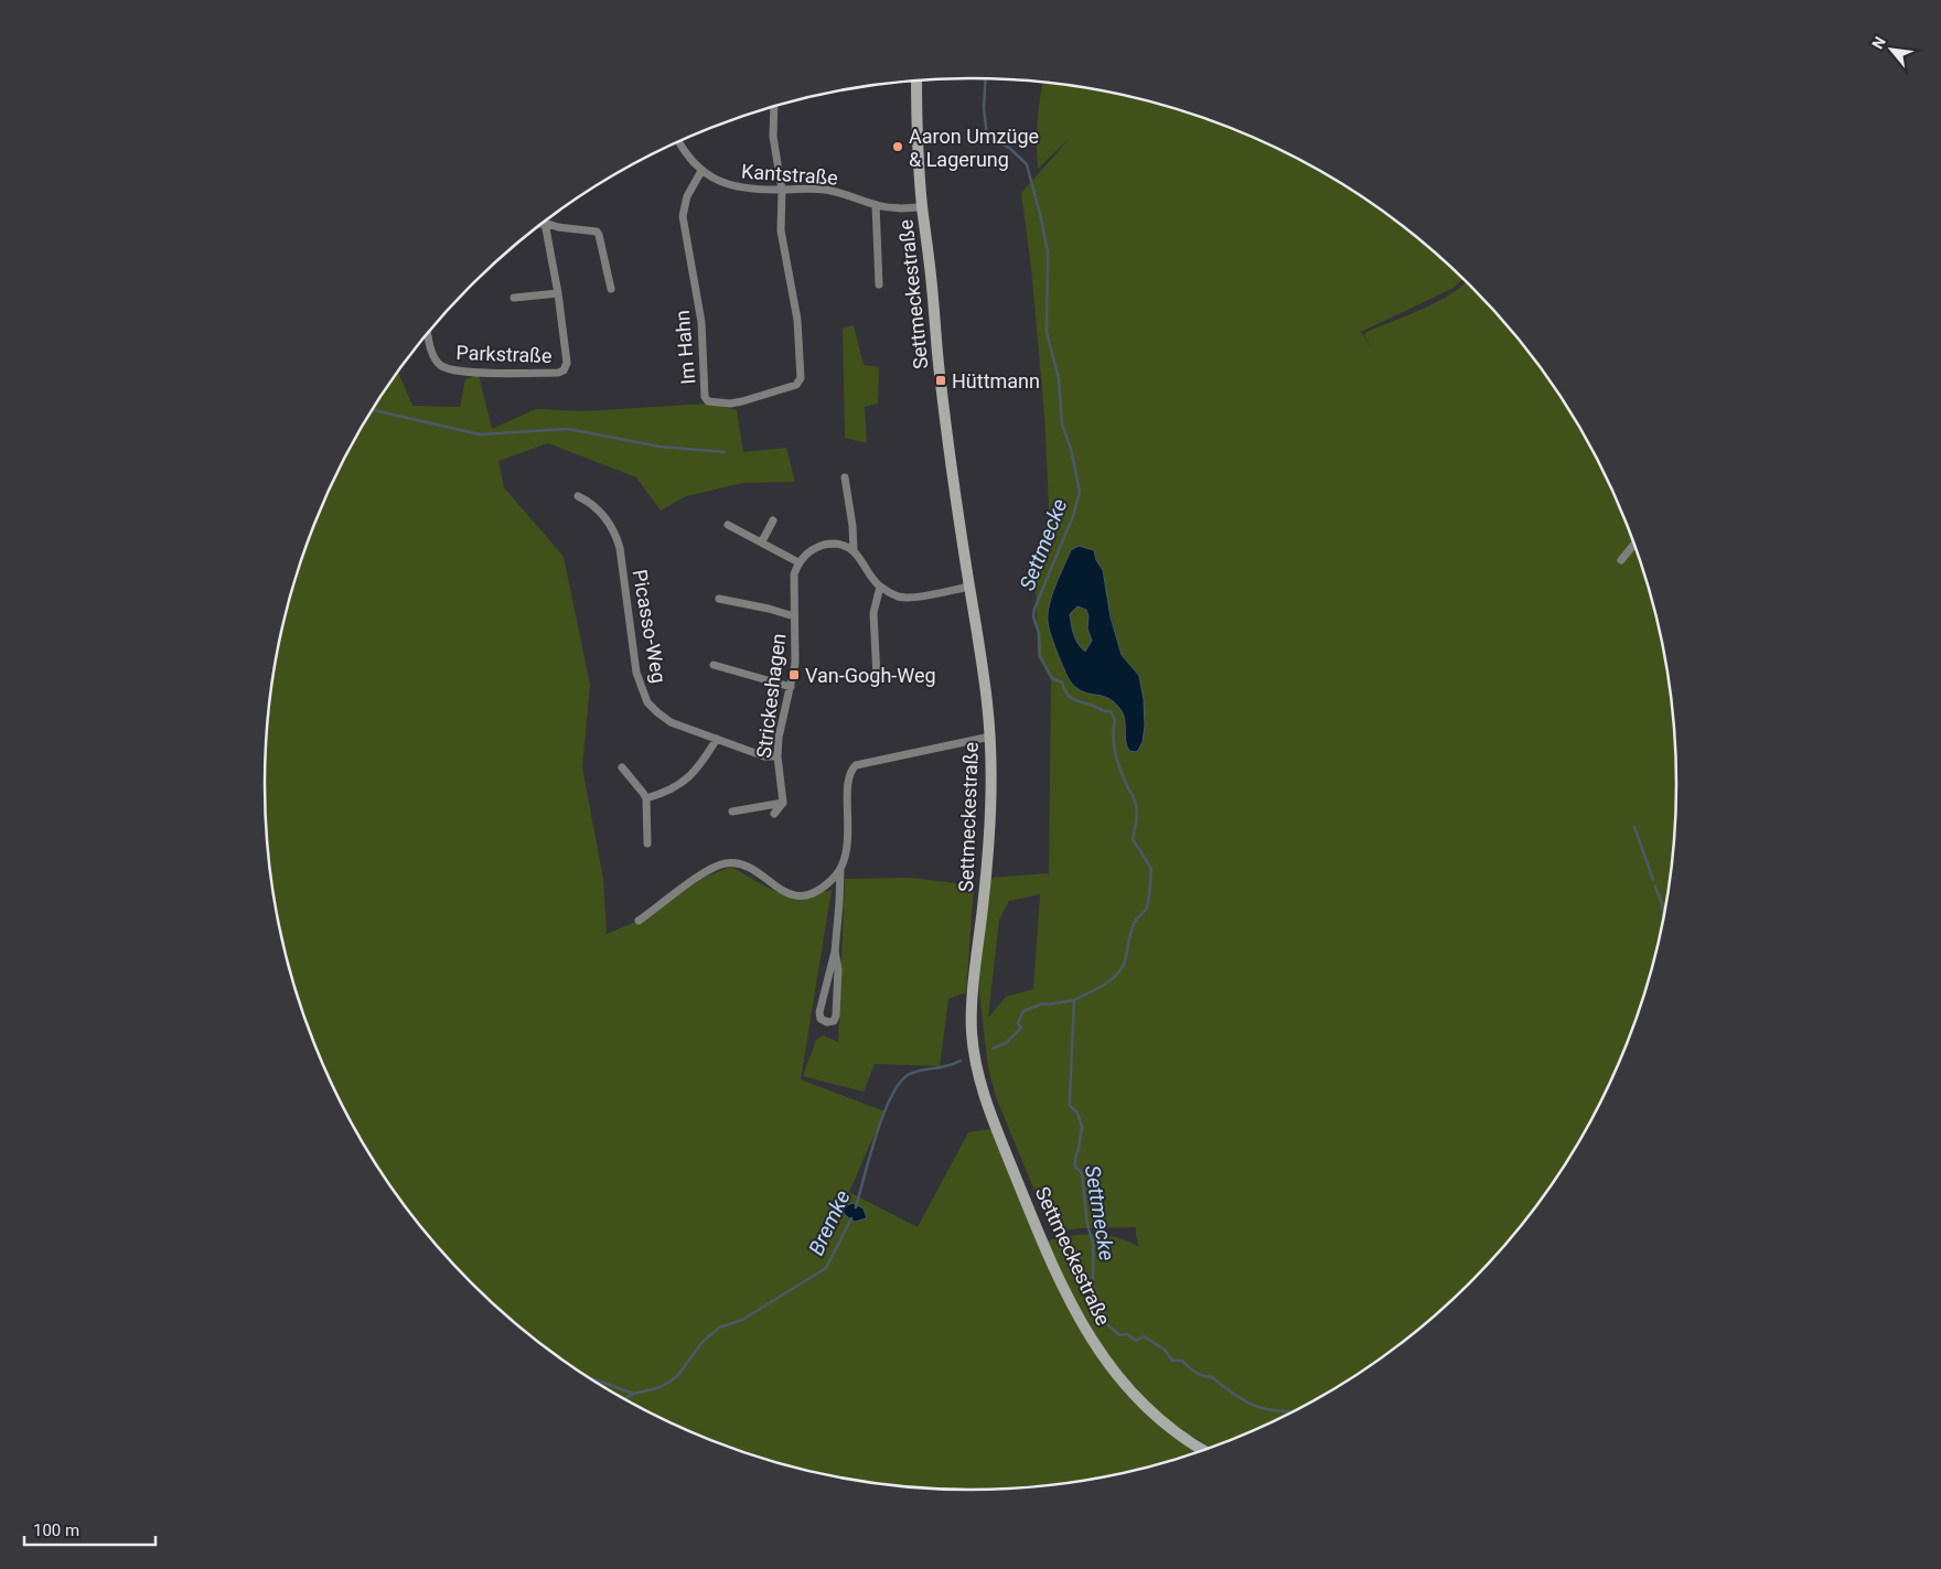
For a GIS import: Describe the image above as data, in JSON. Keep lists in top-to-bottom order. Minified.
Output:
{"streets":{"street":["Kantstraße","Settmeckestraße","Im Hahn","Parkstraße","Picasso-Weg","Strickeshagen"]},"crossings":[["Kantstraße","Settmeckestraße"],["Kantstraße","Im Hahn"],["Picasso-Weg","Strickeshagen"]],"water":["Settmecke","Bremke"],"places":{"other":["Aaron Umzüge & Lagerung"],"transit":["Hüttmann","Van-Gogh-Weg"]},"scale_bar":"100 m","north":"top left"}
